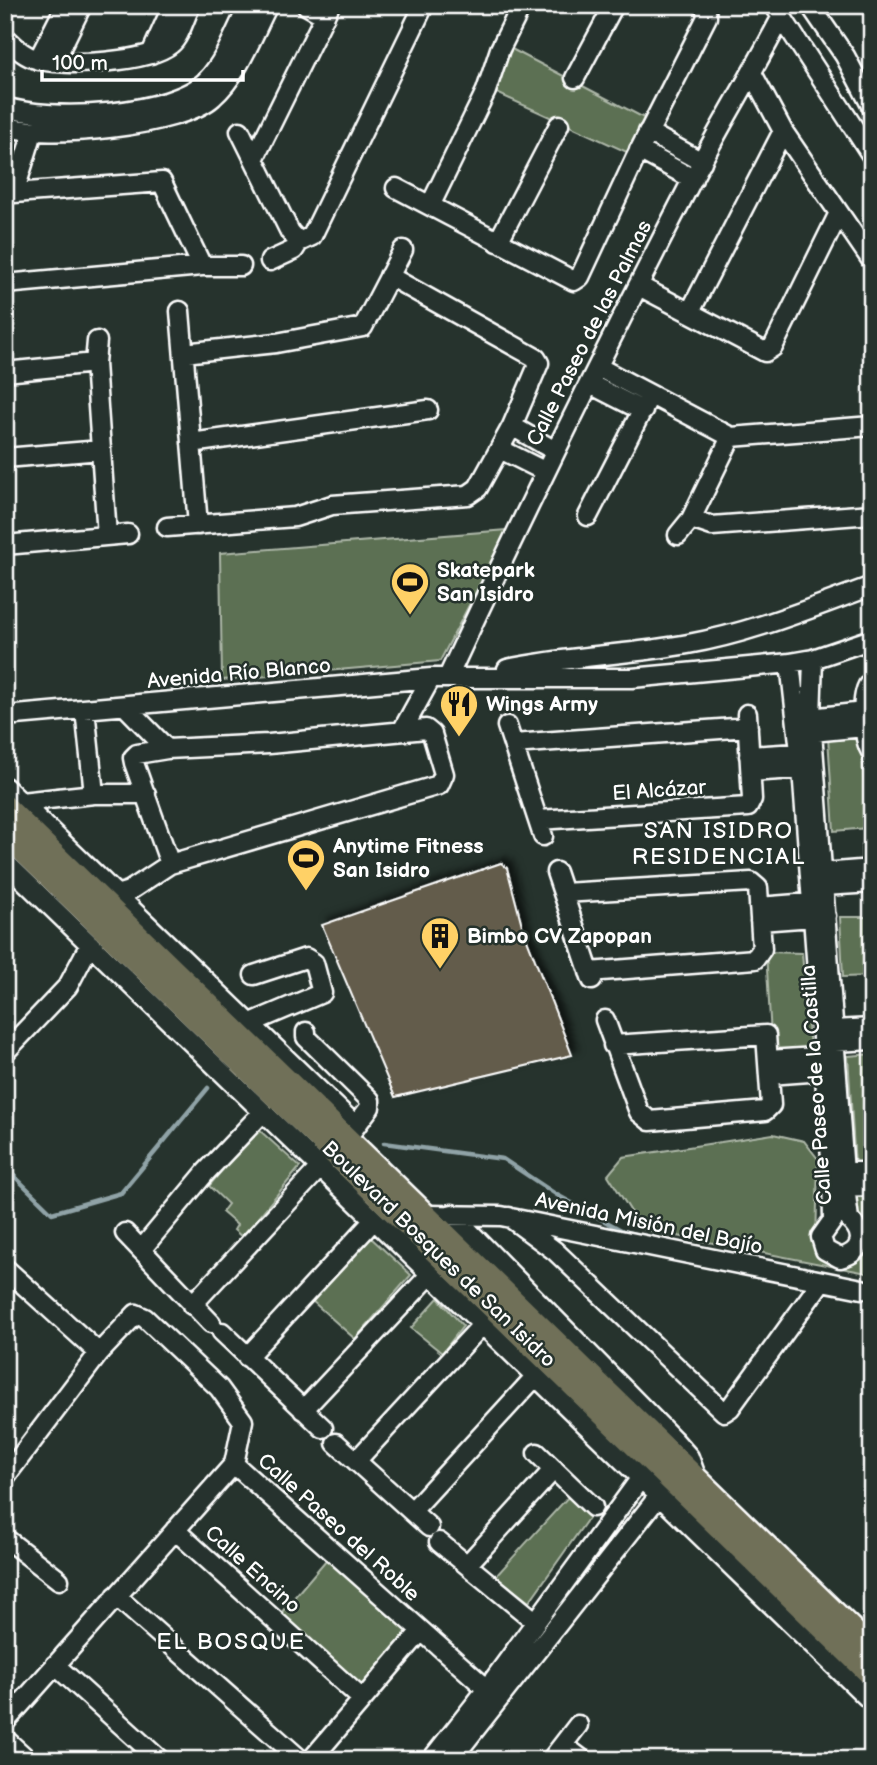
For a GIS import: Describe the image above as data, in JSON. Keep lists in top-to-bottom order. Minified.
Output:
{"streets":{"main road":["Boulevard Bosques de San Isidro"],"street":["Calle Paseo de las Palmas","Avenida Río Blanco","El Alcázar","Calle Paseo de la Castilla","Avenida Misión del Bajío","Calle Paseo del Roble","Calle Encino"]},"crossings":[["Calle Paseo de las Palmas","Avenida Río Blanco"],["Avenida Río Blanco","Calle Paseo de la Castilla"],["Avenida Misión del Bajío","Boulevard Bosques de San Isidro"],["Calle Paseo del Roble","Calle Encino"]],"districts":["SAN ISIDRO RESIDENCIAL","EL BOSQUE"],"places":{"sports":["Skatepark San Isidro","Anytime Fitness San Isidro"],"restaurant":["Wings Army"],"building":["Bimbo CV Zapopan"]},"scale_bar":"100 m"}
